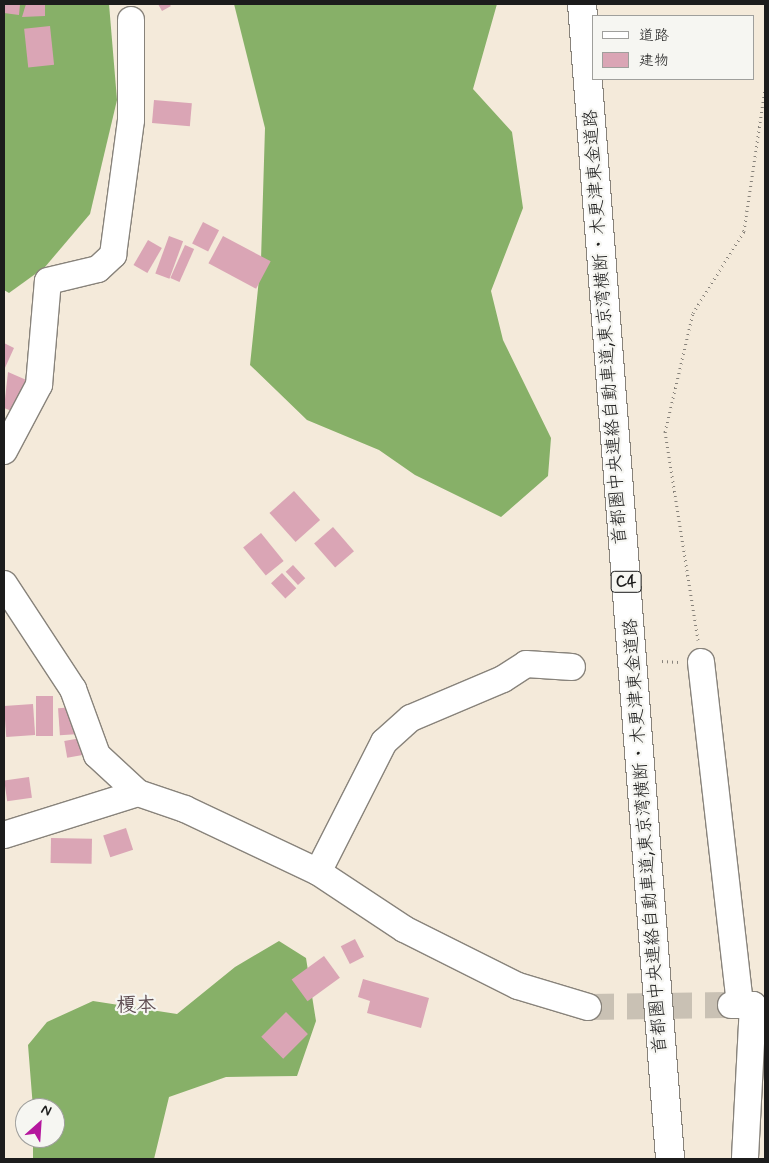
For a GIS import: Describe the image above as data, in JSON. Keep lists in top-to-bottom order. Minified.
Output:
{"streets":{"highway":["首都圏中央連絡自動車道;東京湾横断・木更津東金道路","C4"]},"districts":["榎本"],"legend":["道路","建物"],"north":"top right"}
